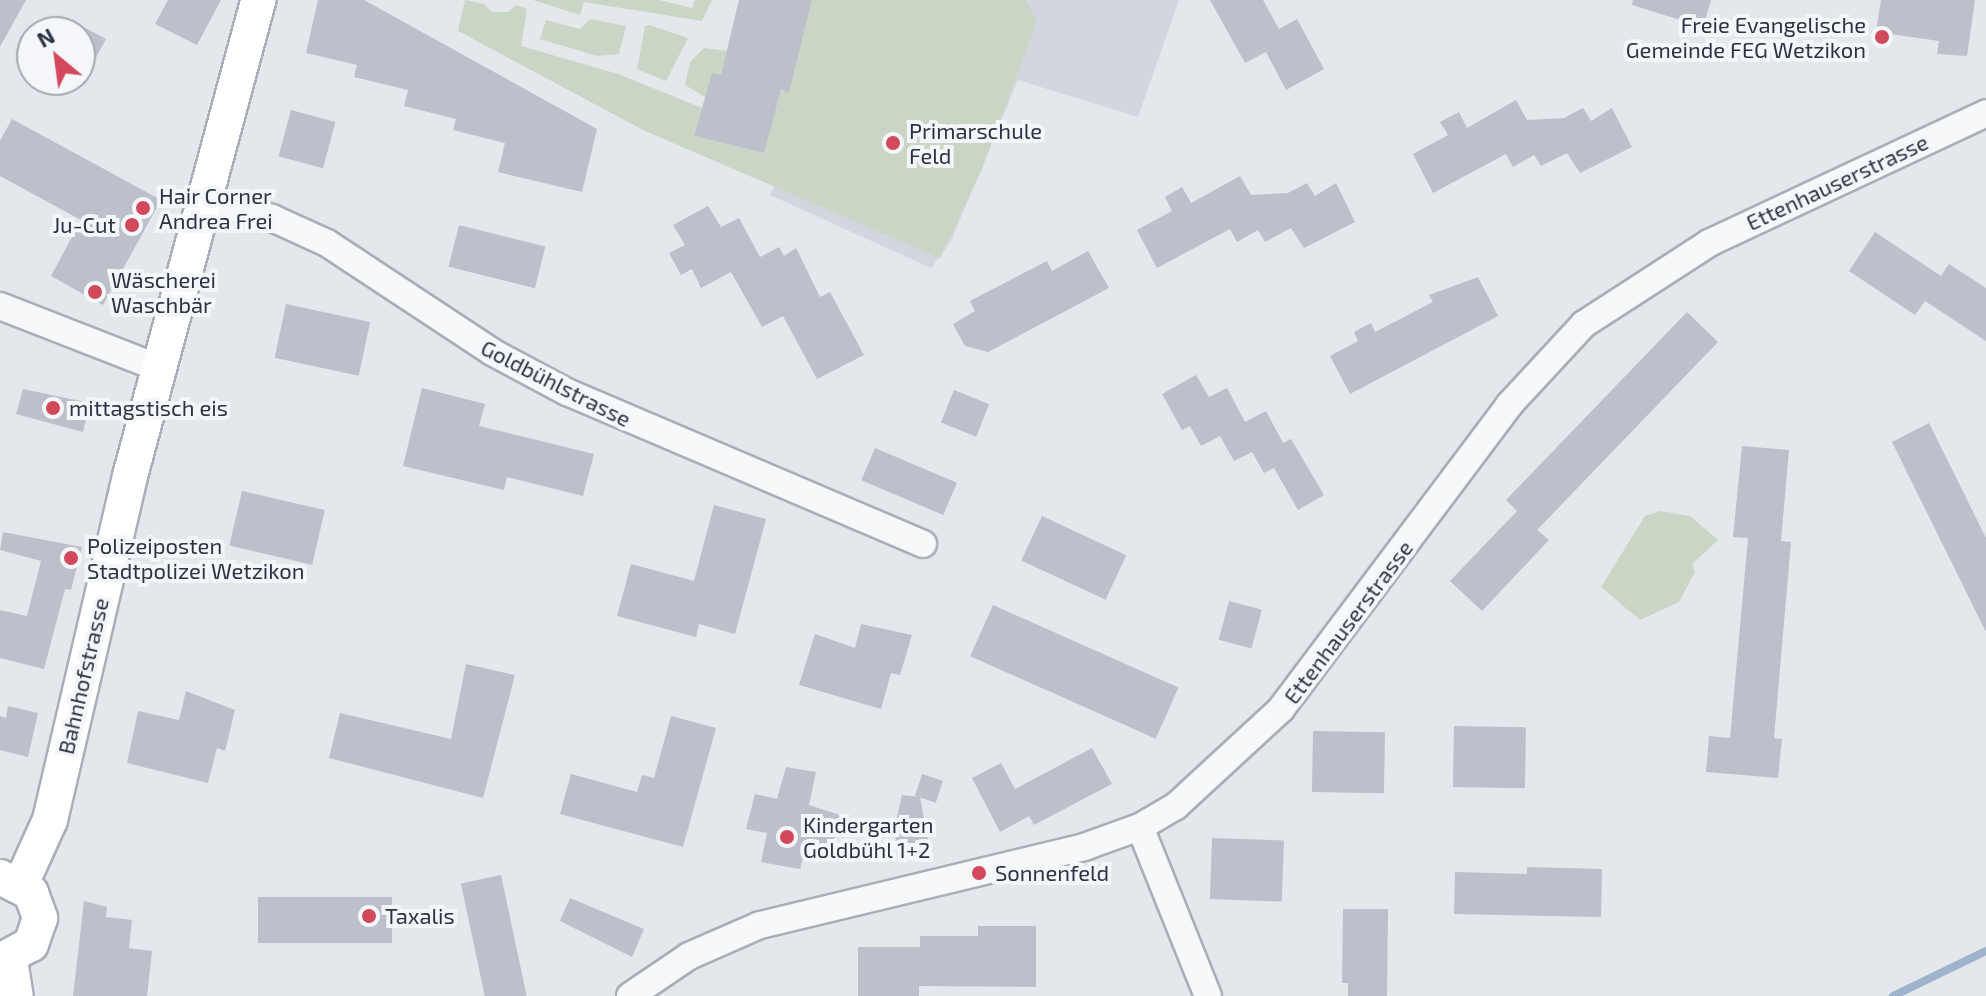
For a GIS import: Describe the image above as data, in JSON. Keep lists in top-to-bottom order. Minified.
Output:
{"streets":{"main road":["Bahnhofstrasse"],"street":["Ettenhauserstrasse","Goldbühlstrasse"]},"crossings":[["Goldbühlstrasse","Bahnhofstrasse"]],"places":["Freie Evangelische Gemeinde FEG Wetzikon","Primarschule Feld","Hair Corner Andrea Frei","Ju-Cut","Wäscherei Waschbär","mittagstisch eis","Polizeiposten Stadtpolizei Wetzikon","Kindergarten Goldbühl 1+2","Sonnenfeld","Taxalis"],"north":"top left"}
